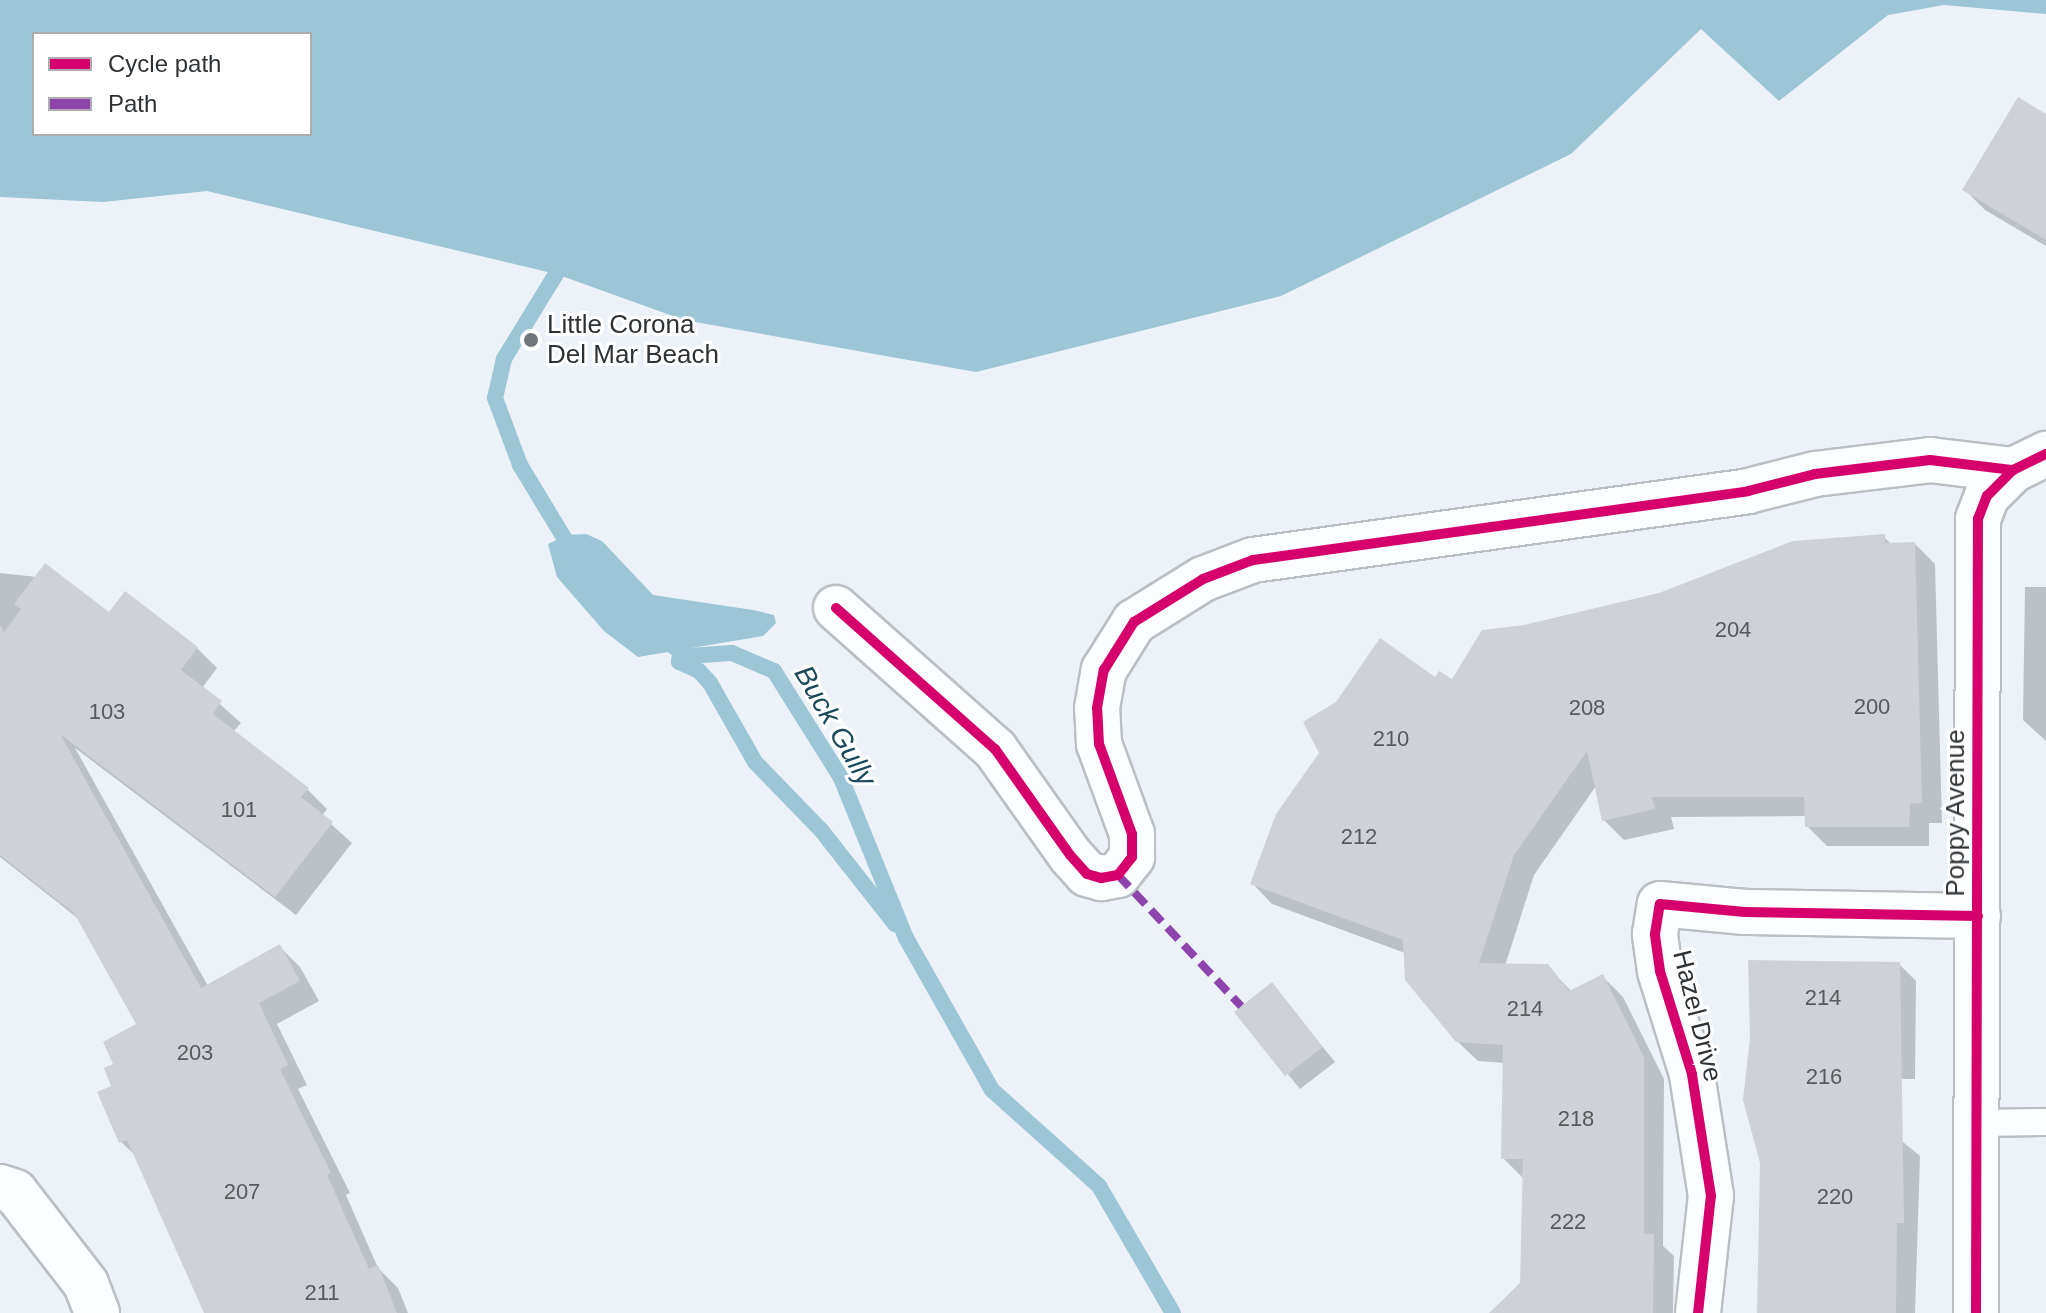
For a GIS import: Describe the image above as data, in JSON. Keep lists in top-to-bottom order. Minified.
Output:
{"streets":{"street":["Poppy Avenue","Hazel Drive"]},"crossings":[["Poppy Avenue","Hazel Drive"]],"water":["Buck Gully"],"places":["Little Corona Del Mar Beach"],"house_numbers":["204","200","208","103","210","101","212","214","214","203","216","218","207","220","222","211"],"legend":["Cycle path","Path"]}
